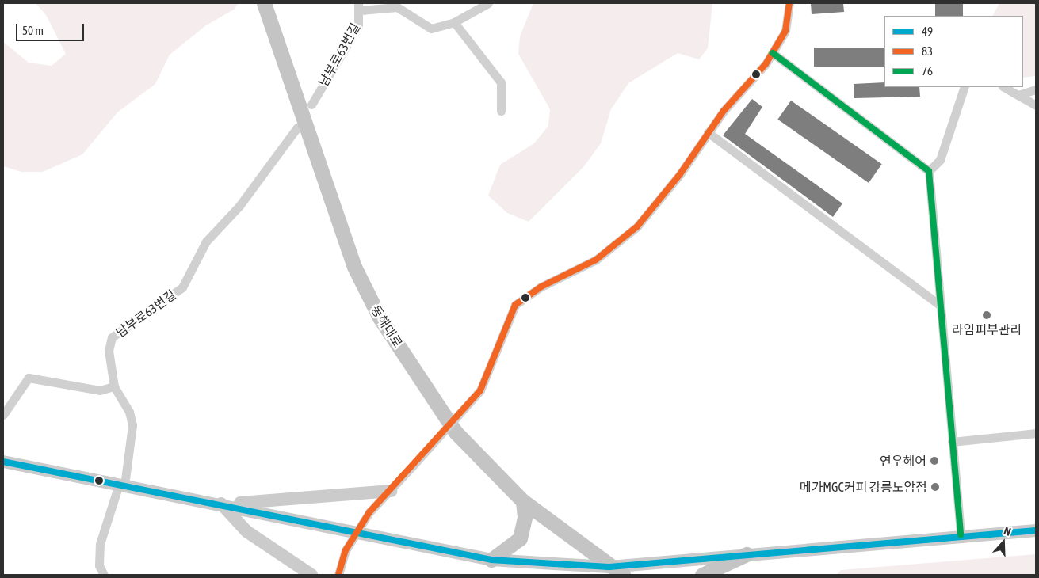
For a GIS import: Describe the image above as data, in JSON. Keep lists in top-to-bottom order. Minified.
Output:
{"streets":{"main road":["동해대로"],"street":["남부로63번길"]},"places":["라임피부관리","연우헤어","메가MGC커피 강릉노암점"],"lines":["transit line 83","transit line 76","transit line 49"],"legend":["49","83","76"],"scale_bar":"50 m","north":"top"}
